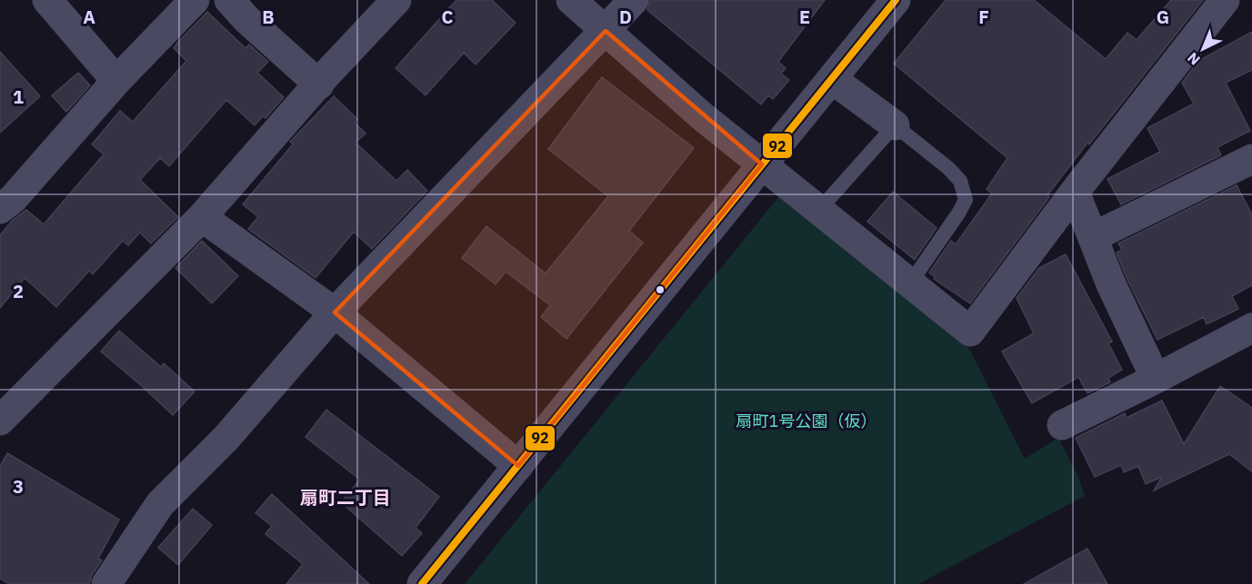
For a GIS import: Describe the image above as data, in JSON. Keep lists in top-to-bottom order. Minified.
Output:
{"districts":["扇町二丁目"],"parks":["扇町1号公園（仮）"],"lines":["transit line 92"],"north":"bottom left","grid":{"columns":["A","B","C","D","E","F","G"],"rows":["1","2","3"]}}
